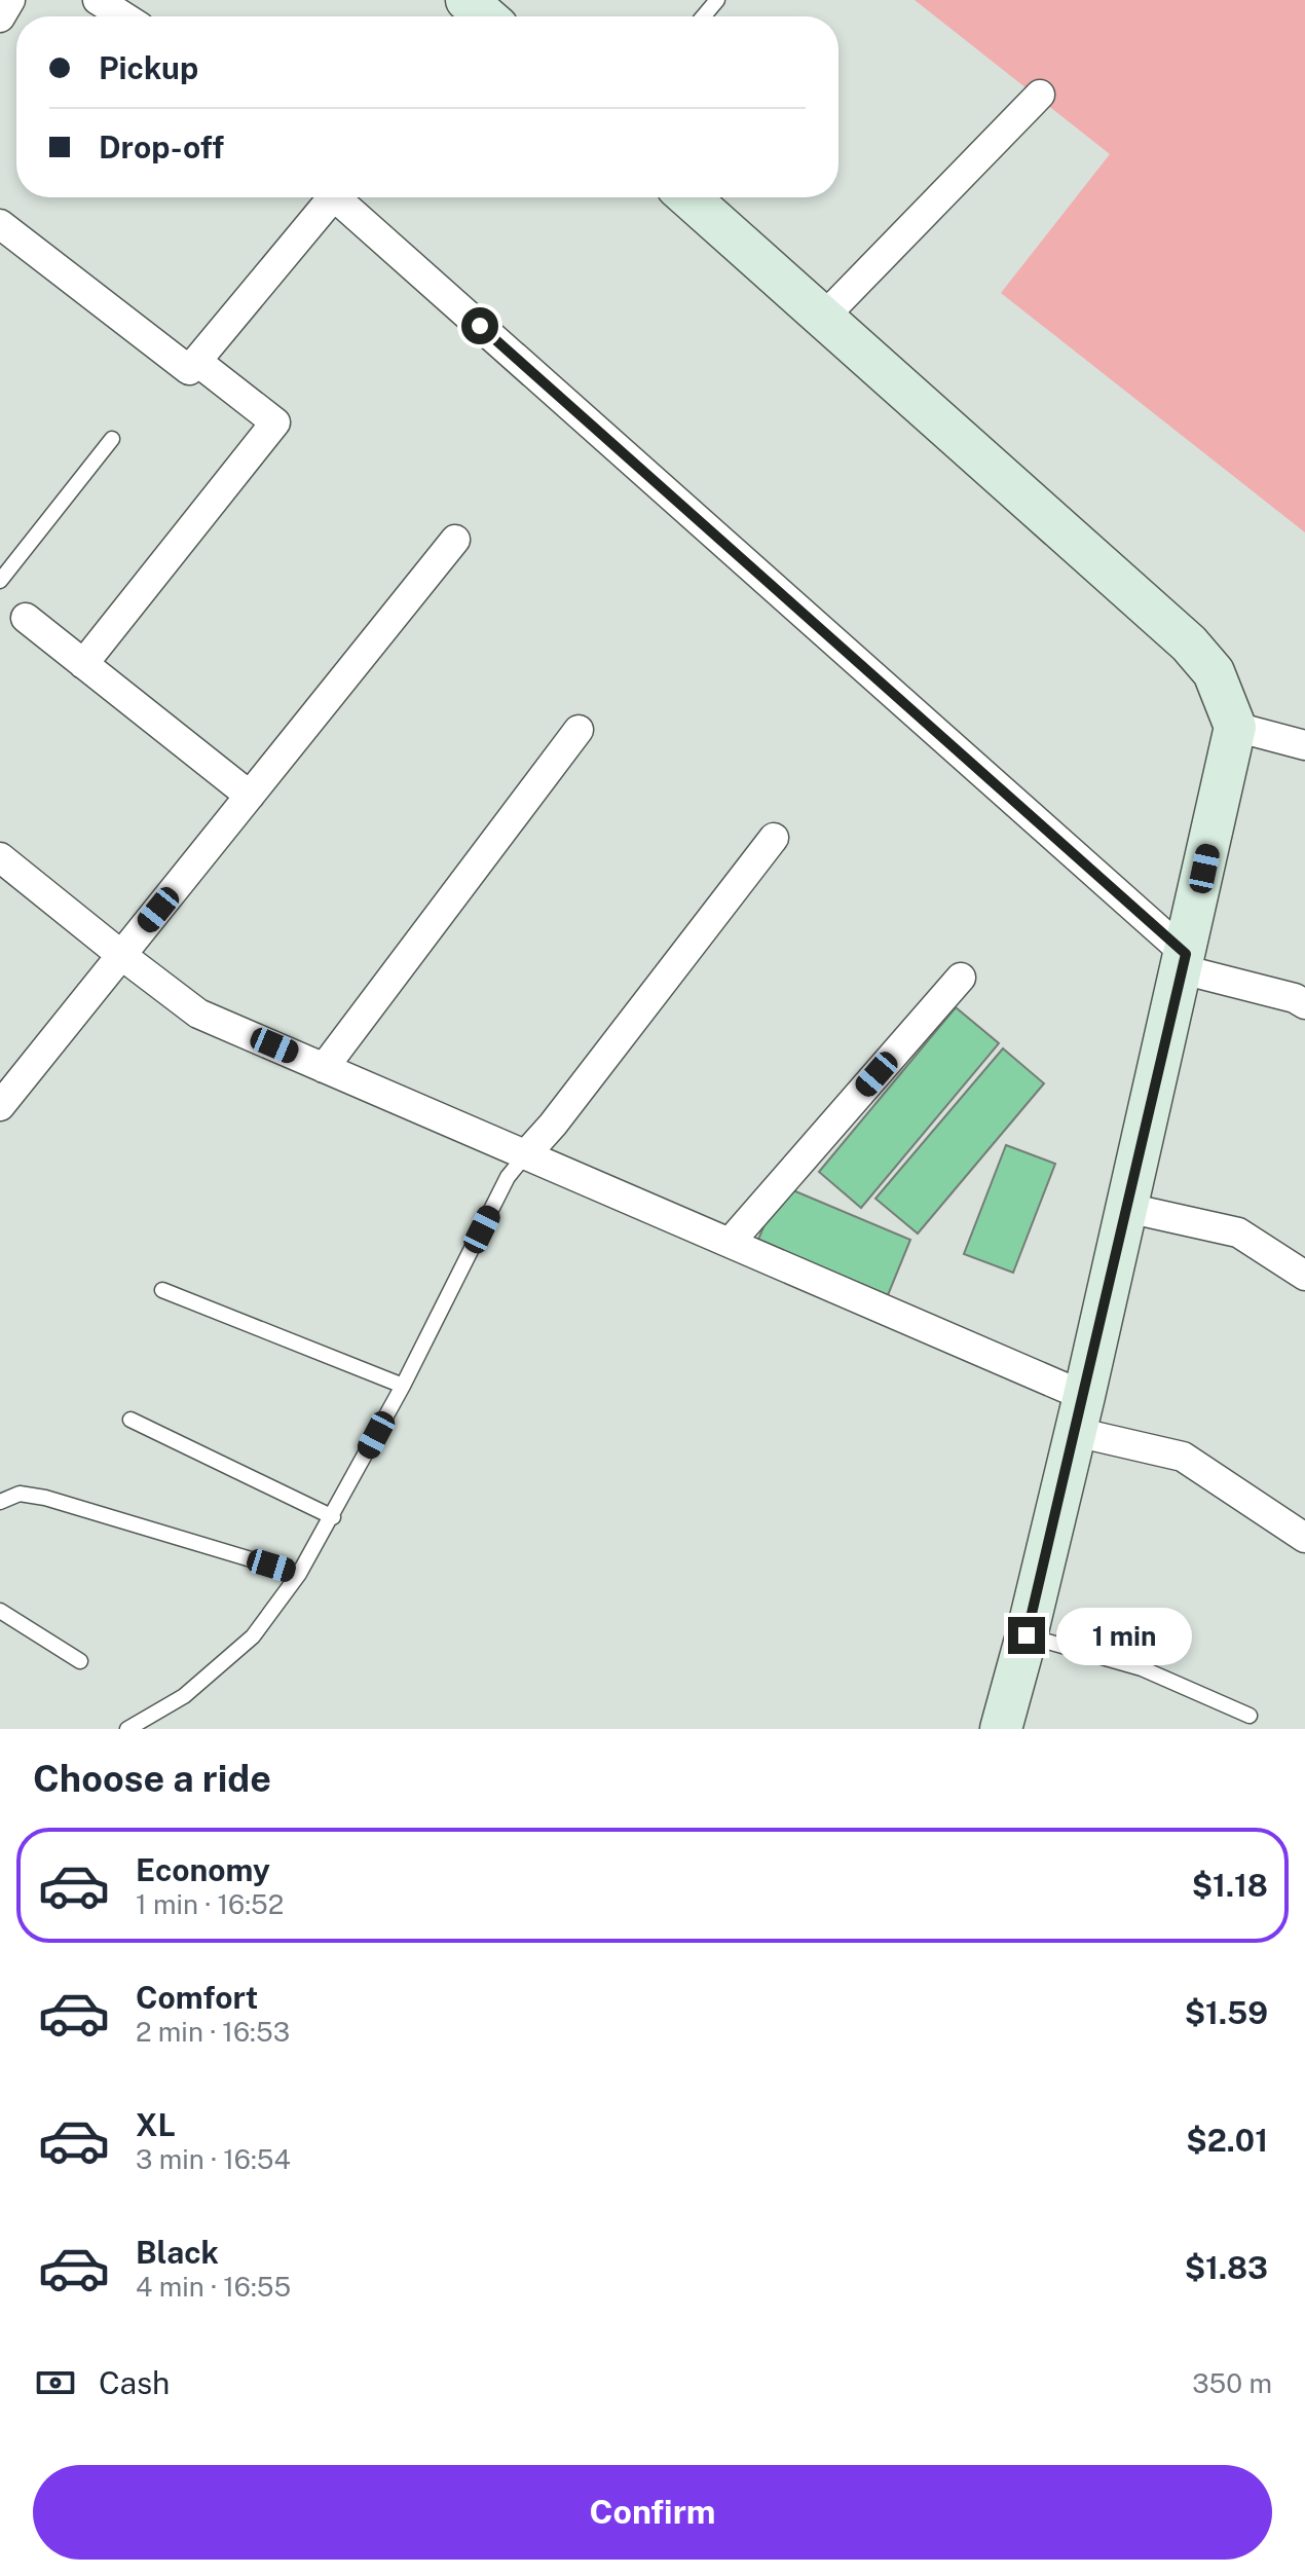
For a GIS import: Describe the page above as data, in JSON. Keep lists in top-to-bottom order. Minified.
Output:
{"page":{"banner":["Pickup","Drop-off"],"bubble":"1 min","heading":"Choose a ride","list":[{"name":"Economy","note":"1 min · 16:52","value":"$1.18"},{"name":"Comfort","note":"2 min · 16:53","value":"$1.59"},{"name":"XL","note":"3 min · 16:54","value":"$2.01"},{"name":"Black","note":"4 min · 16:55","value":"$1.83"}],"pay":["Cash","350 m"],"buttons":"Confirm"}}
